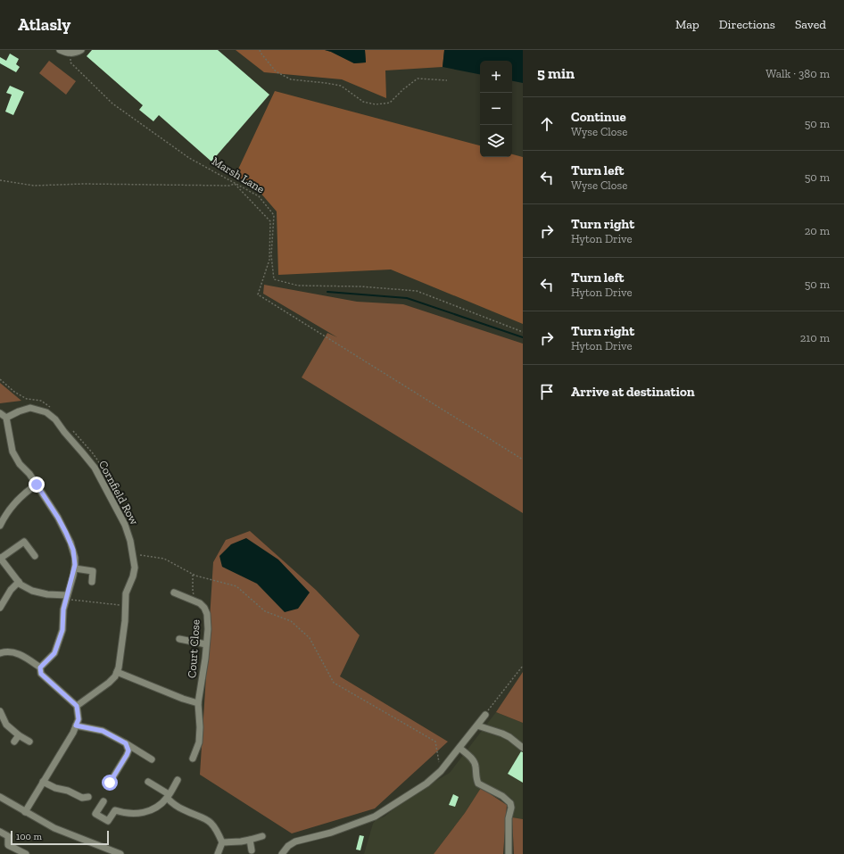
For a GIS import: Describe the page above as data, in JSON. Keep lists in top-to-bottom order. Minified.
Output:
{"streets":{"street":["Cornfield Row","Court Close"],"path":["Marsh Lane"]},"scale_bar":"100 m","page":{"header":"Atlasly","nav":["Map","Directions","Saved"],"heading":["5 min","Walk · 380 m"],"map_buttons":["+","−"],"list":[["Continue","Wyse Close","50 m"],["Turn left","Wyse Close","50 m"],["Turn right","Hyton Drive","20 m"],["Turn left","Hyton Drive","50 m"],["Turn right","Hyton Drive","210 m"],"Arrive at destination"],"scale":"100 m"}}
